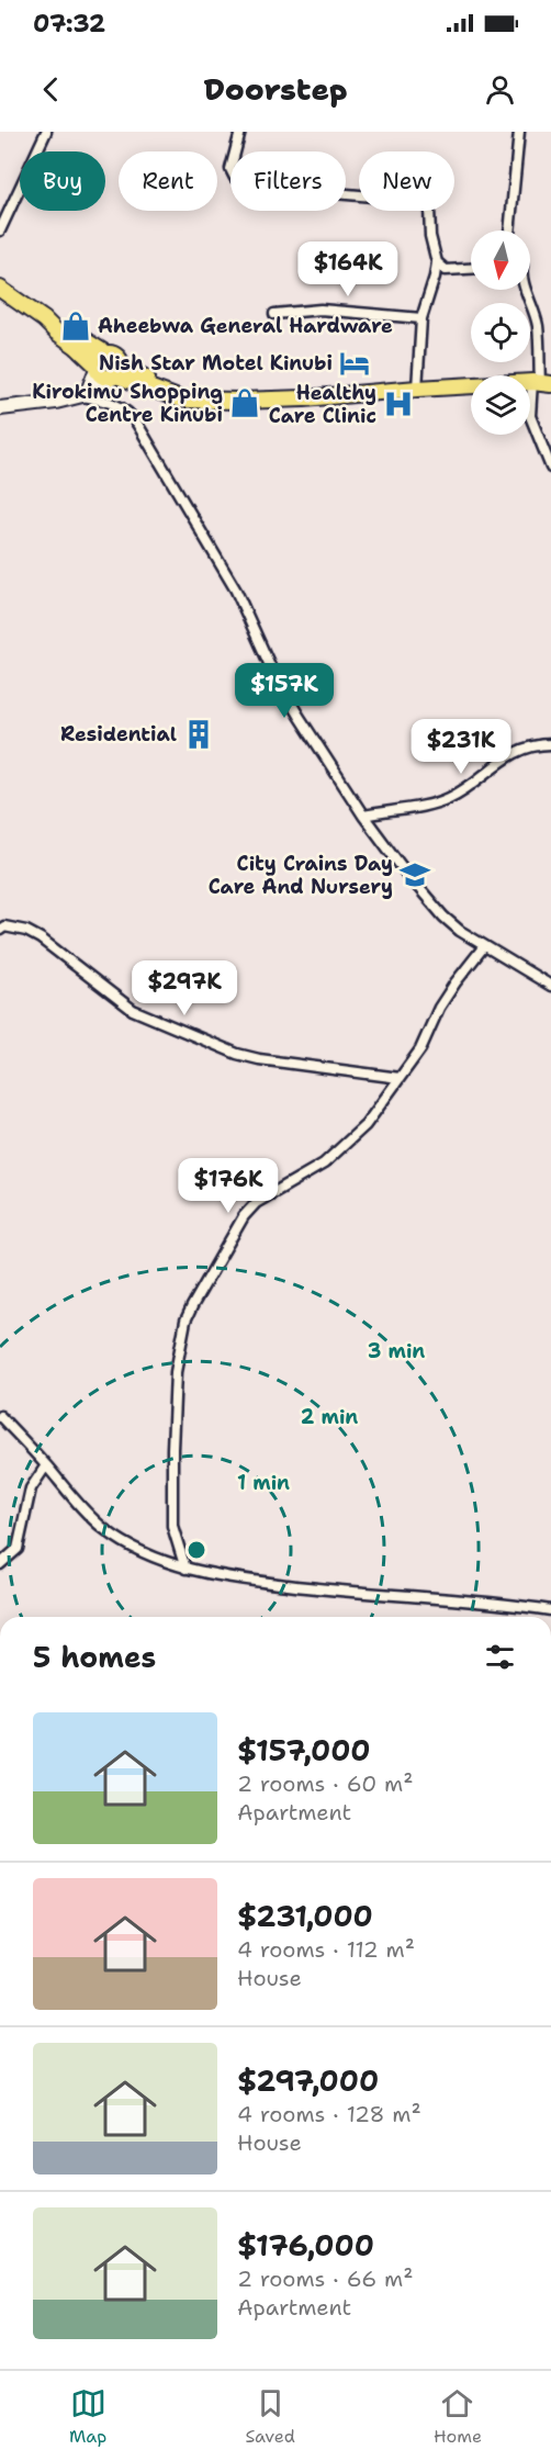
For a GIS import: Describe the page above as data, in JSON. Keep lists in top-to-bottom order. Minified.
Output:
{"places":{"shop":["Aheebwa General Hardware","Kirokimu Shopping Centre Kinubi"],"hotel":["Nish Star Motel Kinubi"],"hospital":["Healthy Care Clinic"],"building":["Residential"],"school or university":["City Crains Day Care And Nursery"]},"north":"bottom","page":{"status":"07:32","header":"Doorstep","chip":["Buy","Rent","Filters","New"],"price":["$164K","$157K","$231K","$297K","$176K"],"heading":"5 homes","list":[{"name":"$157,000","note":"2 rooms · 60 m² · Apartment"},{"name":"$231,000","note":"4 rooms · 112 m² · House"},{"name":"$297,000","note":"4 rooms · 128 m² · House"},{"name":"$176,000","note":"2 rooms · 66 m² · Apartment"}],"tabs":["Map","Saved","Home"]},"rings":["3 min","2 min","1 min"]}
